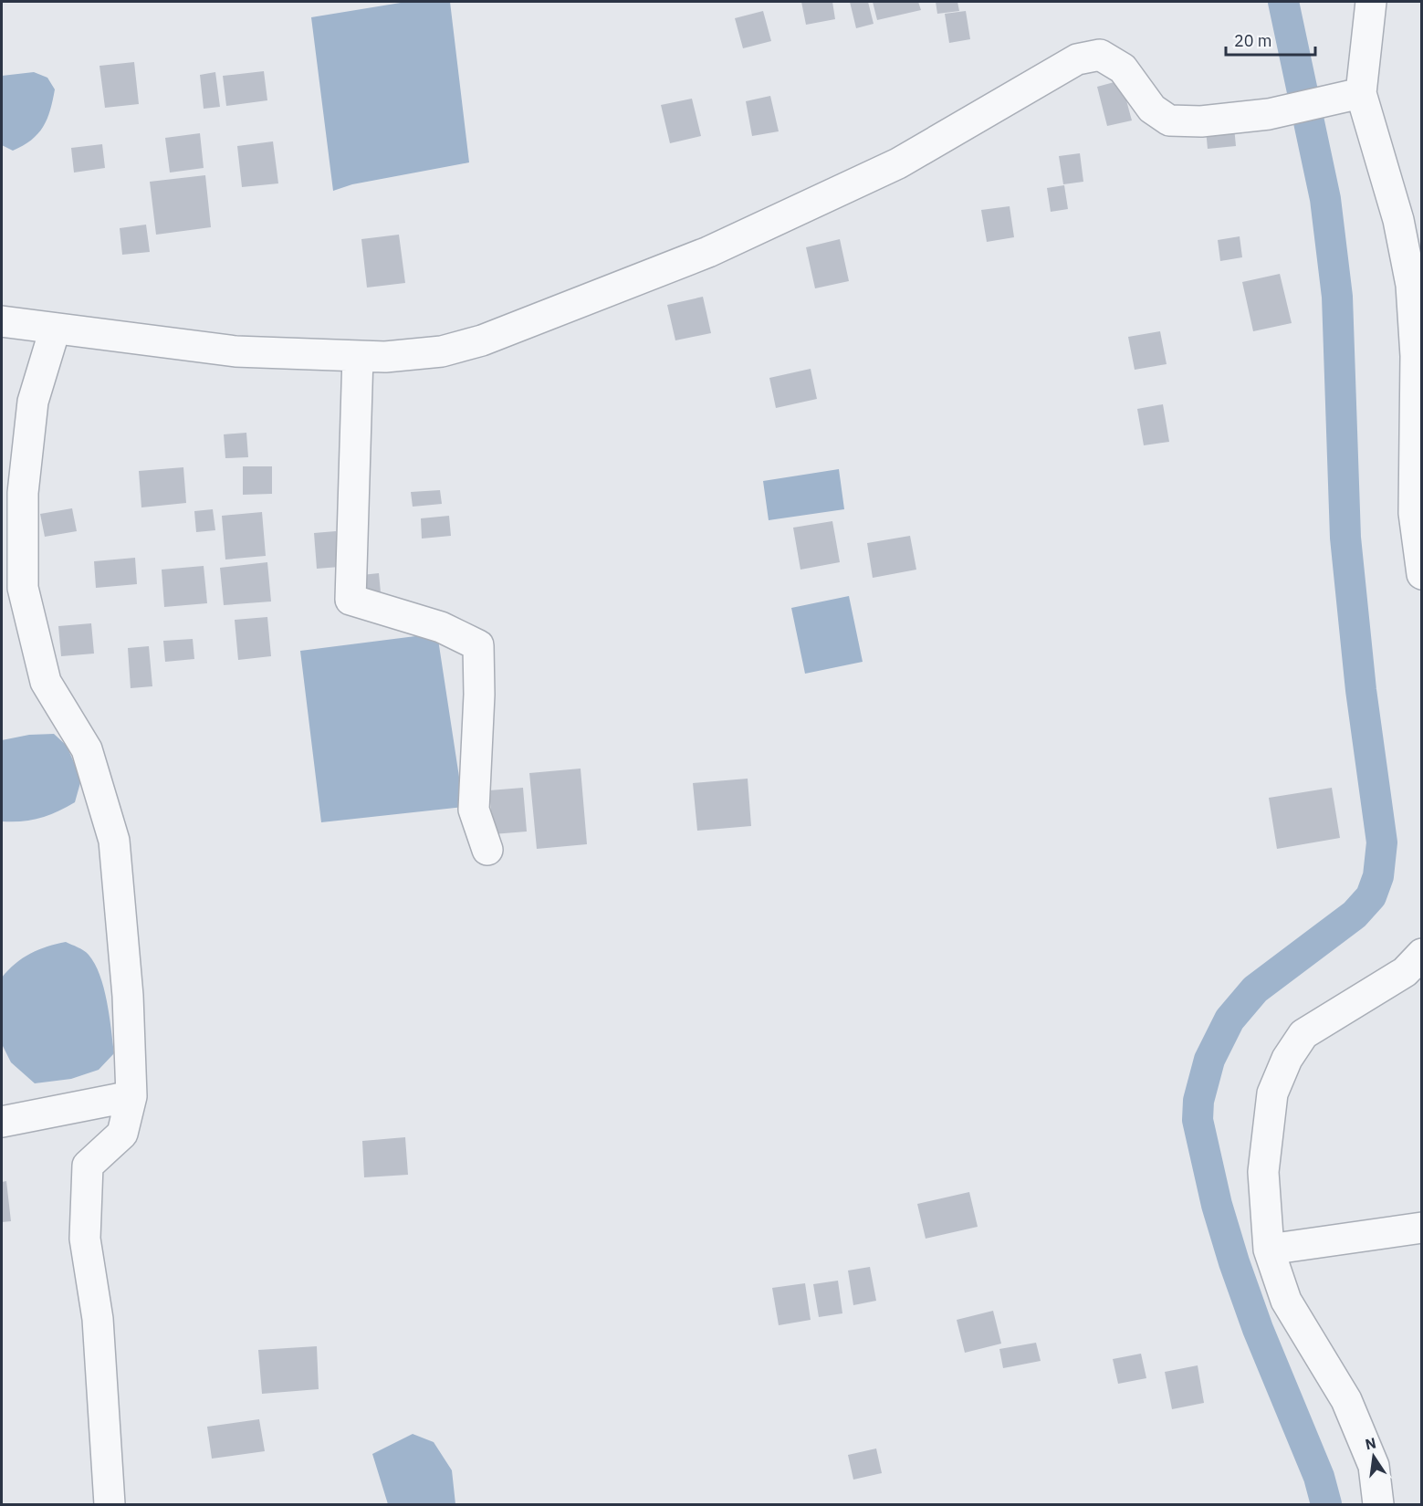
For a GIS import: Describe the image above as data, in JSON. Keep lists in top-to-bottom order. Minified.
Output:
{"scale_bar":"20 m","north":"top"}
